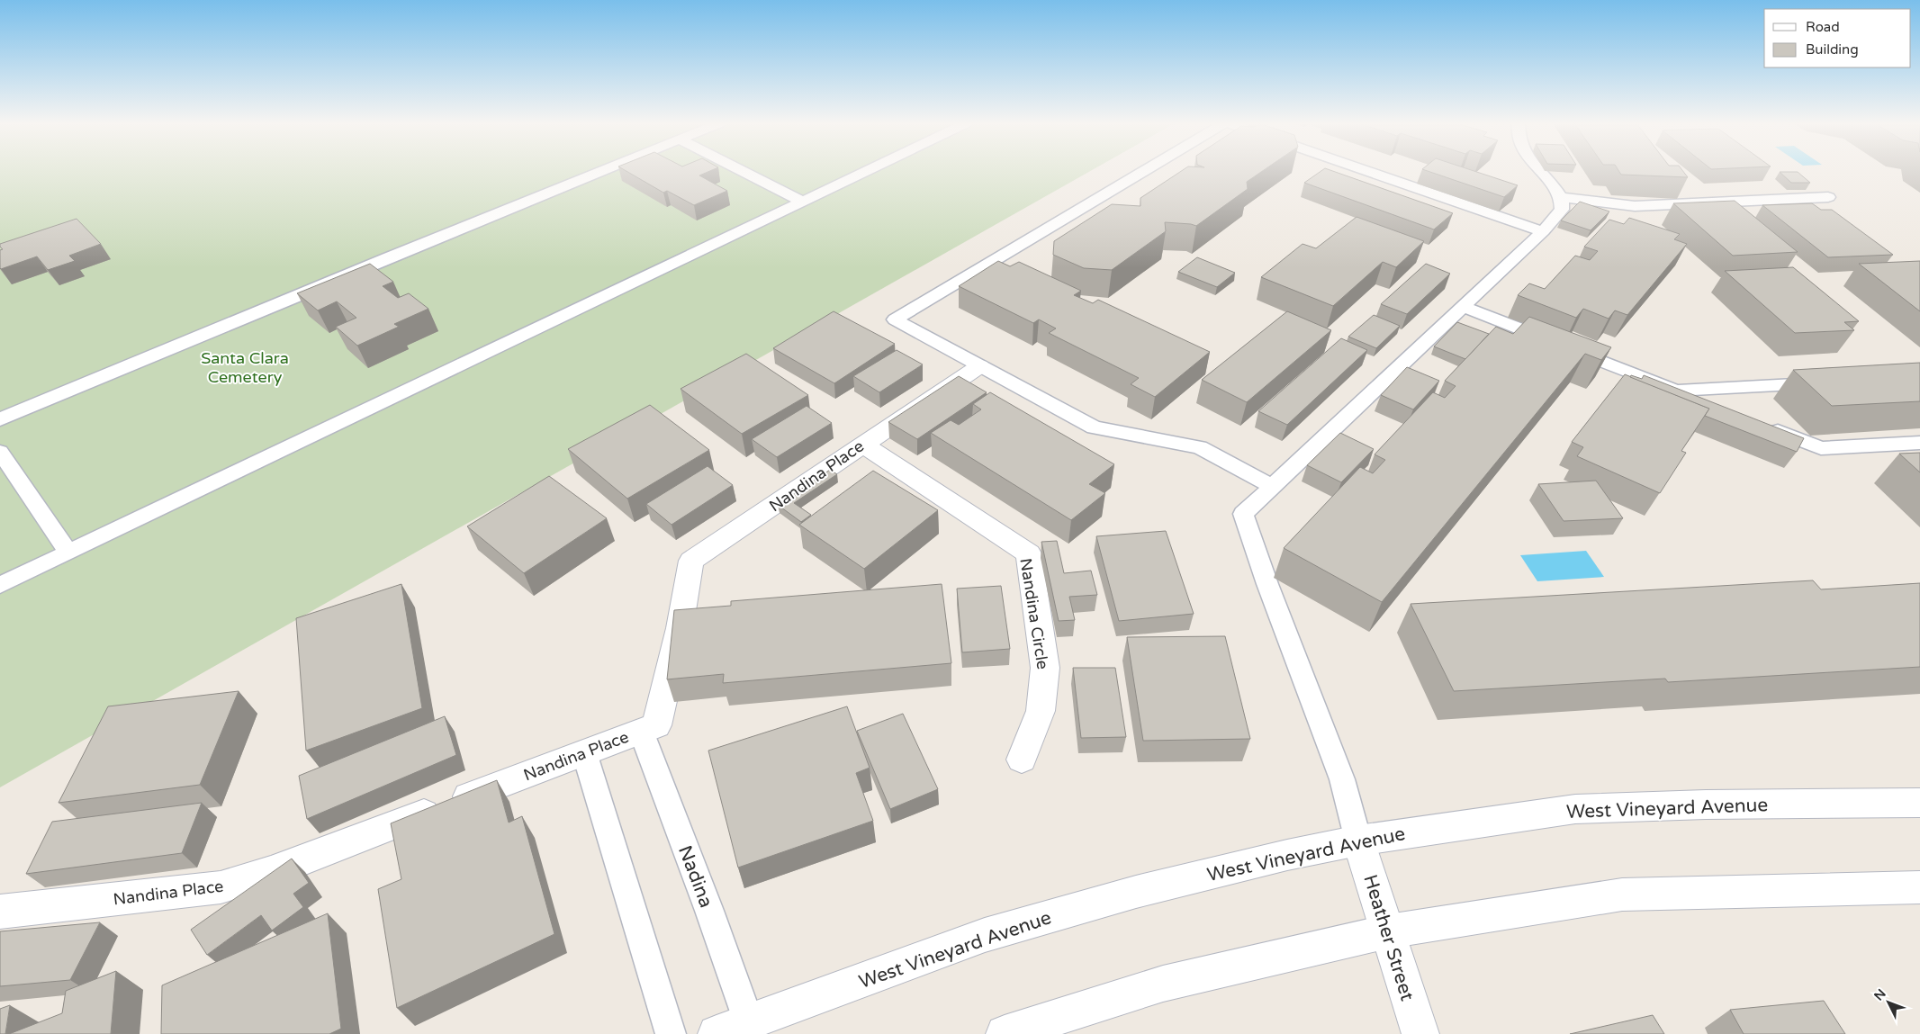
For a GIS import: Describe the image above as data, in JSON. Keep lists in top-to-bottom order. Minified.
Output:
{"streets":{"street":["Nandina Place","Nandina Circle","West Vineyard Avenue","Heather Street"],"lane":["Nadina"]},"crossings":[["Nandina Place","Nandina Circle"],["Nandina Place","Nadina"],["West Vineyard Avenue","Nadina"],["West Vineyard Avenue","Heather Street"]],"parks":["Santa Clara Cemetery"],"legend":["Road","Building"],"north":"top left"}
